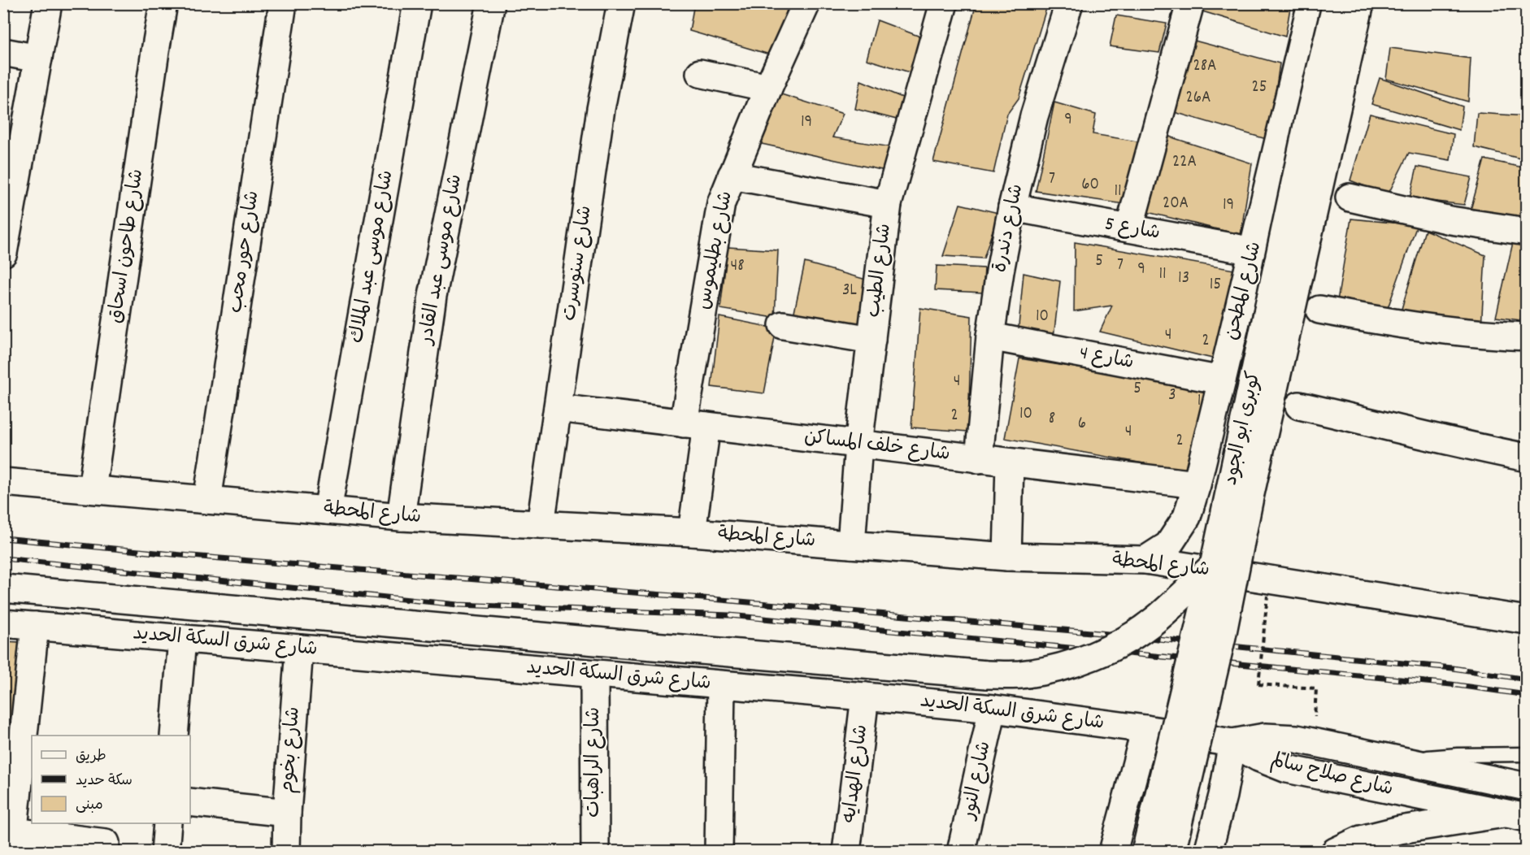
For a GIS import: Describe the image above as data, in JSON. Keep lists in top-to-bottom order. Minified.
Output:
{"streets":{"street":["شارع دندرة","شارع 5","شارع طاحون اسحاق","شارع بطليموس","شارع حور محب","شارع موسى عبد الملاك","شارع موسى عبد القادر","شارع سنوسرت","شارع الطيب","شارع المطحن","شارع 4","كوبرى ابو الجود","شارع خلف المساكن","شارع المحطة","شارع شرق السكة الحديد","شارع بخوم","شارع الراهبات","شارع الهدايه","شارع صلاح سالم","شارع النور"]},"crossings":[["شارع دندرة","شارع 5"],["شارع دندرة","شارع 4"],["شارع دندرة","شارع خلف المساكن"],["شارع 5","شارع المطحن"],["شارع طاحون اسحاق","شارع المحطة"],["شارع بطليموس","شارع خلف المساكن"],["شارع بطليموس","شارع المحطة"],["شارع حور محب","شارع المحطة"],["شارع موسى عبد الملاك","شارع المحطة"],["شارع موسى عبد القادر","شارع المحطة"],["شارع سنوسرت","شارع خلف المساكن"],["شارع سنوسرت","شارع المحطة"],["شارع الطيب","شارع خلف المساكن"],["شارع الطيب","شارع المحطة"],["شارع المطحن","شارع 4"],["شارع المطحن","شارع خلف المساكن"],["شارع المطحن","شارع المحطة"],["شارع شرق السكة الحديد","شارع بخوم"],["شارع شرق السكة الحديد","شارع الراهبات"],["شارع شرق السكة الحديد","شارع الهدايه"],["شارع شرق السكة الحديد","شارع صلاح سالم"],["شارع شرق السكة الحديد","شارع النور"]],"house_numbers":["28A","25","26A","9","19","22A","7","60","11","20A","19","5","7","48","9","11","13","15","3L","10","4","2","4","5","3","1","10","2","8","6","4","2"],"legend":["طريق","سكة حديد","مبنى"]}
